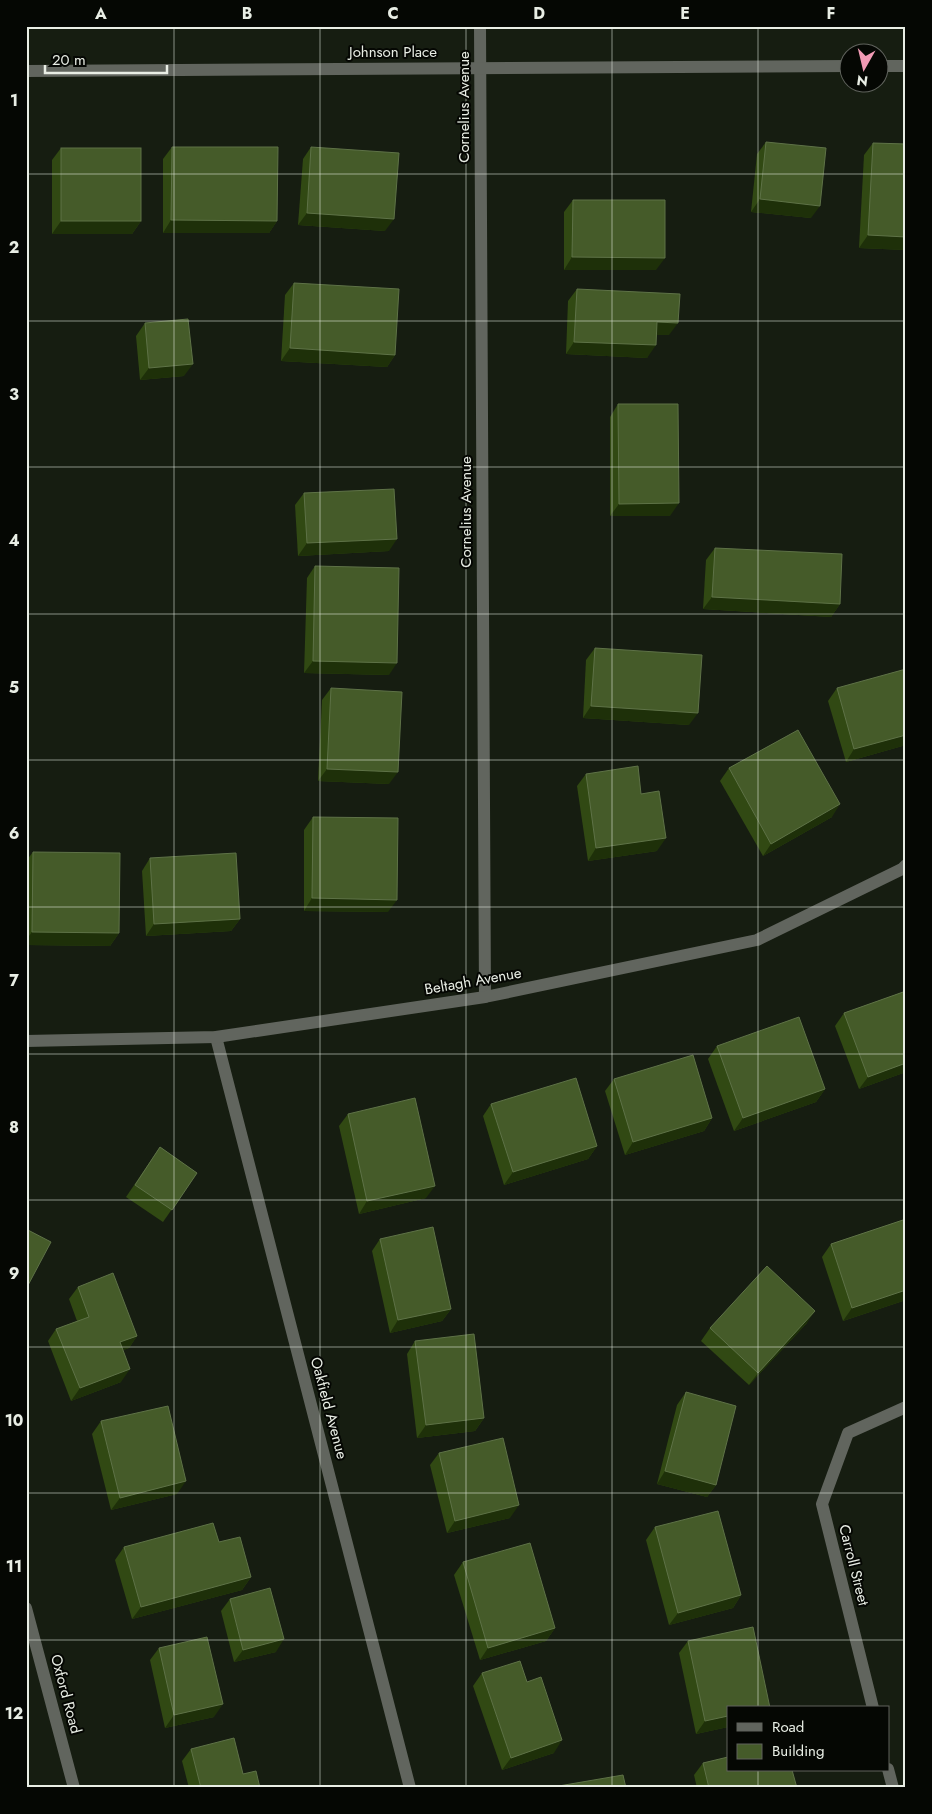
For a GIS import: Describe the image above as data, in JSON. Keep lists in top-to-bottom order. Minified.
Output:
{"streets":{"street":["Johnson Place","Cornelius Avenue","Beltagh Avenue","Oakfield Avenue","Carroll Street","Oxford Road"]},"crossings":[["Johnson Place","Cornelius Avenue"],["Cornelius Avenue","Beltagh Avenue"],["Beltagh Avenue","Oakfield Avenue"]],"legend":["Road","Building"],"scale_bar":"20 m","north":"bottom","grid":{"columns":["A","B","C","D","E","F"],"rows":["1","2","3","4","5","6","7","8","9","10","11","12"]}}
